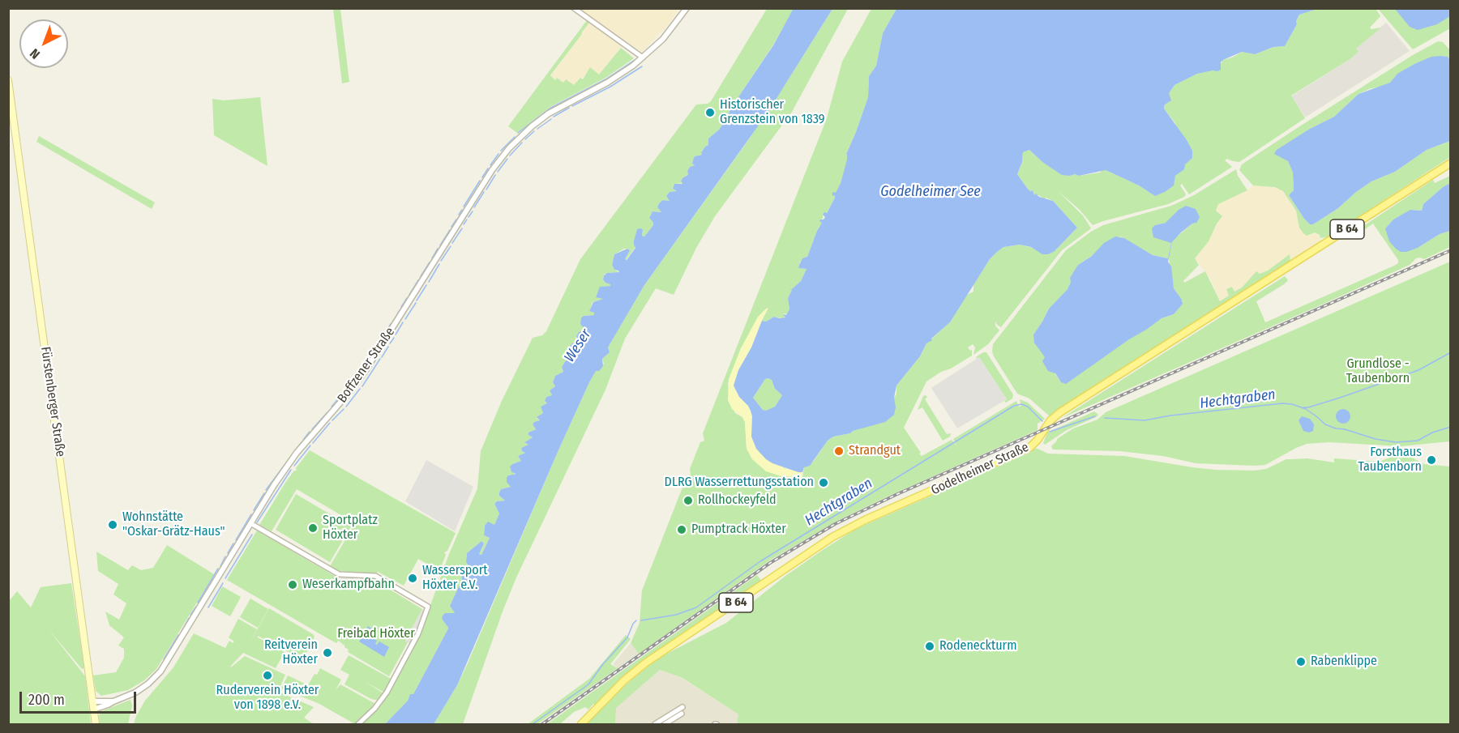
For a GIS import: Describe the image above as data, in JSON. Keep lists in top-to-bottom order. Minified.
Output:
{"streets":{"main road":["B 64","Fürstenberger Straße","Godelheimer Straße"],"street":["Boffzener Straße"]},"crossings":[["Boffzener Straße","Fürstenberger Straße"]],"water":["Godelheimer See","Weser","Hechtgraben"],"parks":["Grundlose - Taubenborn","Freibad Höxter"],"places":["Historischer Grenzstein von 1839","Strandgut","Forsthaus Taubenborn","DLRG Wasserrettungsstation","Rollhockeyfeld","Wohnstätte \"Oskar-Grätz-Haus\"","Sportplatz Höxter","Pumptrack Höxter","Wassersport Höxter e.V.","Weserkampfbahn","Rodeneckturm","Reitverein Höxter","Rabenklippe","Ruderverein Höxter von 1898 e.V."],"scale_bar":"200 m","north":"bottom left"}
